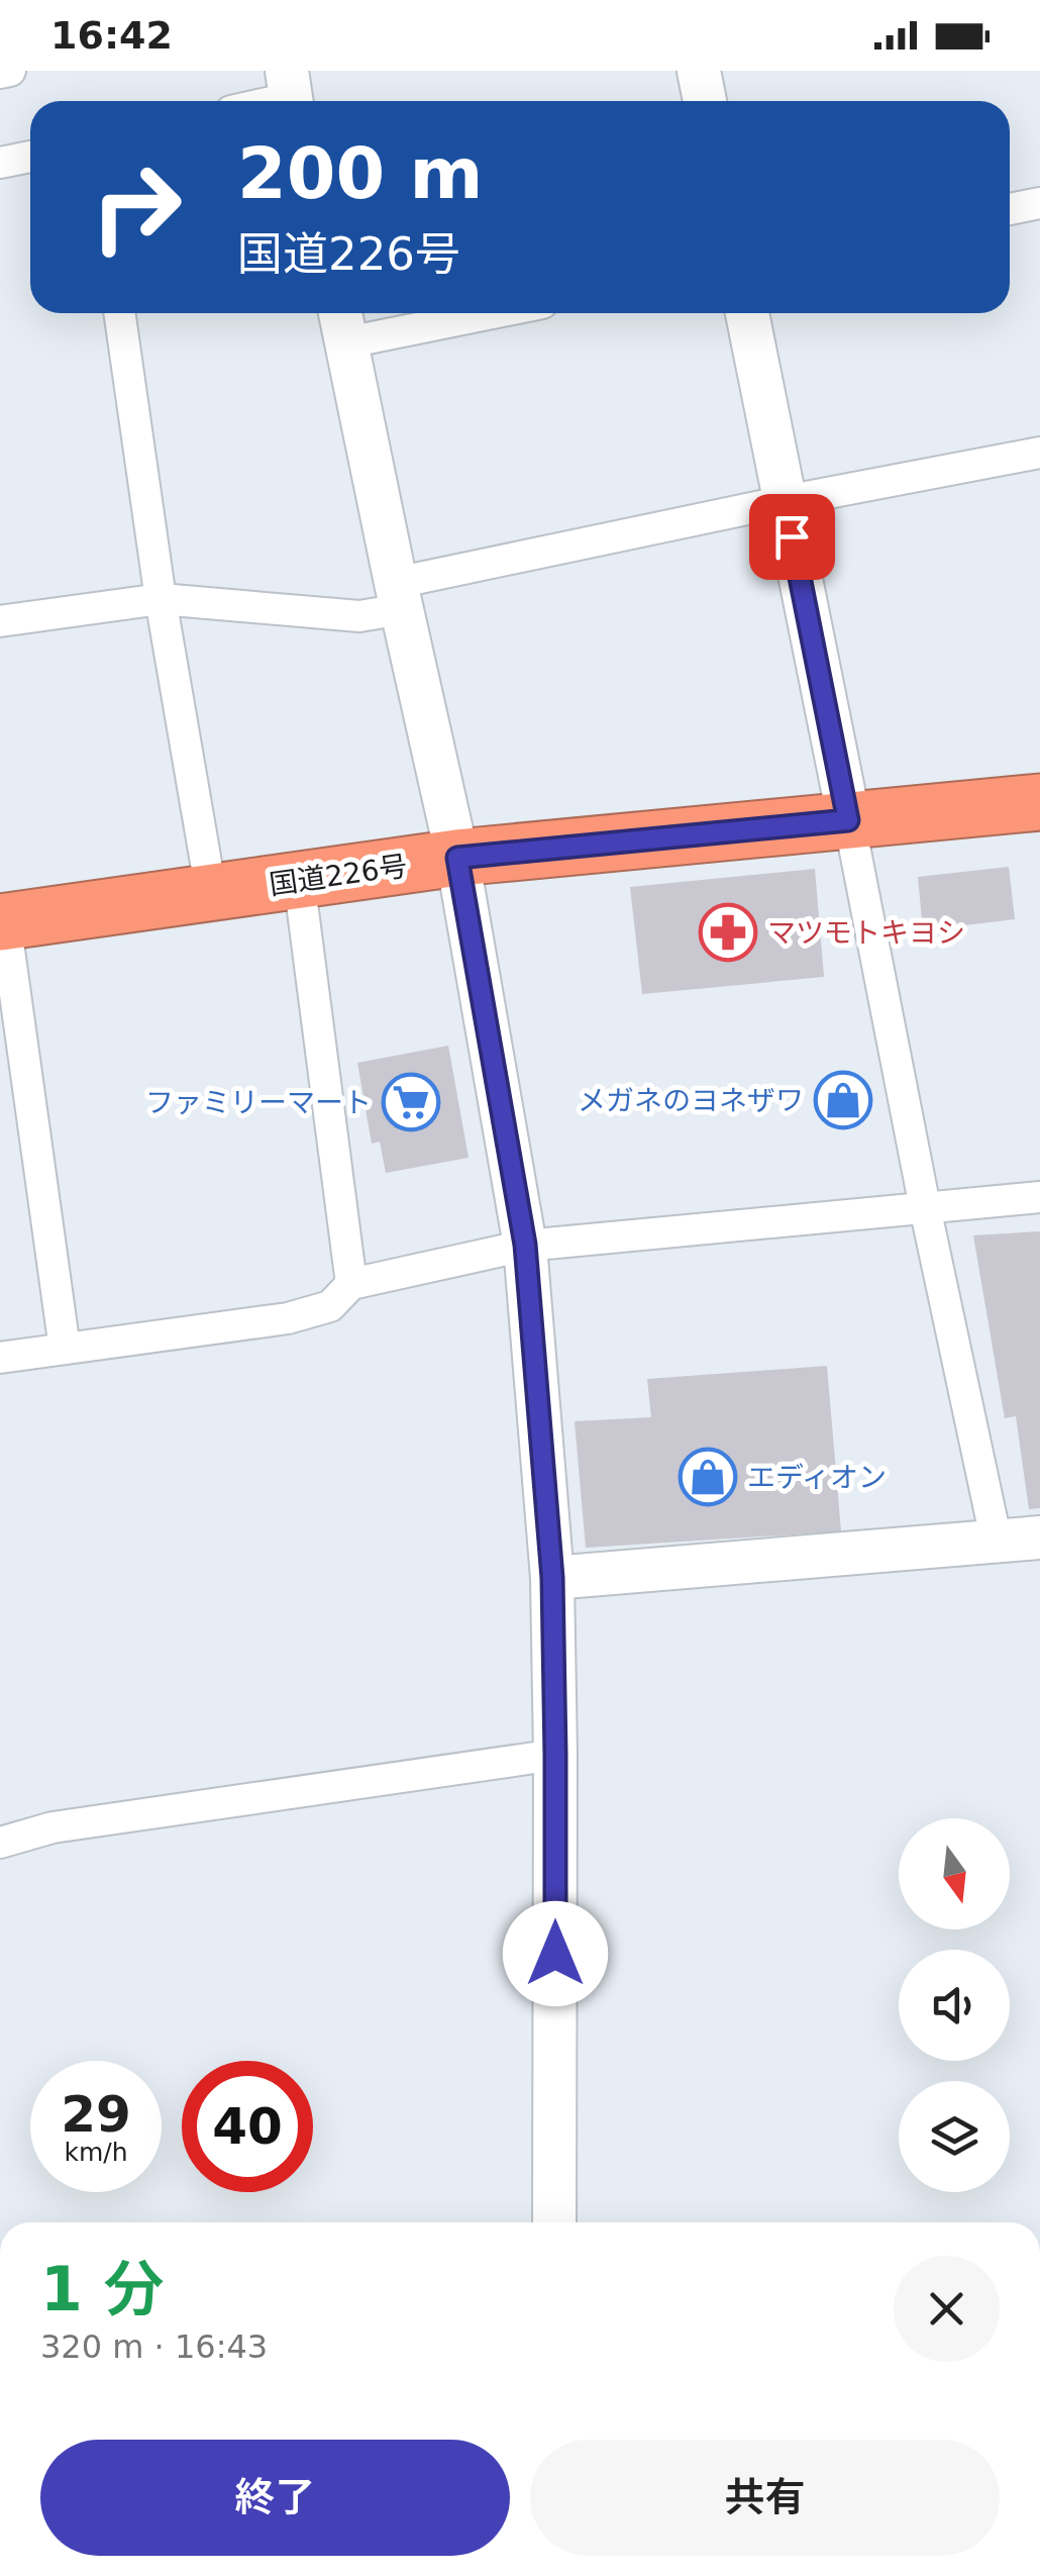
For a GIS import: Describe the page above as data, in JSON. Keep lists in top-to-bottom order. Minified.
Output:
{"streets":{"highway":["国道226号"]},"places":{"pharmacy":["マツモトキヨシ"],"shop":["メガネのヨネザワ","エディオン"],"supermarket":["ファミリーマート"]},"north":"bottom","page":{"status":"16:42","turn":["200 m","国道226号"],"speed":"29 km/h","limit":"40","heading":["1 分","320 m · 16:43"],"buttons":["終了","共有"]}}
